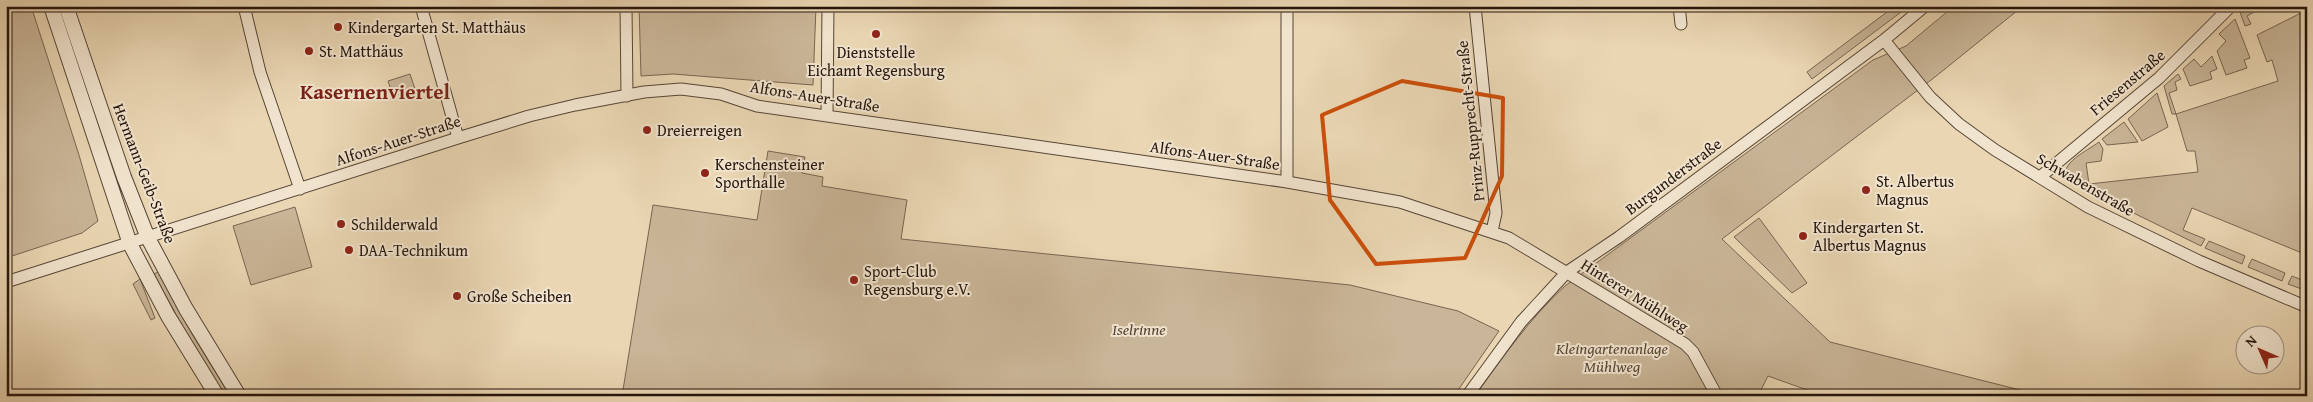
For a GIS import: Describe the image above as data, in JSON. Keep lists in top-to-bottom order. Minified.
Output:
{"streets":{"street":["Friesenstraße","Alfons-Auer-Straße","Prinz-Rupprecht-Straße","Hermann-Geib-Straße","Burgunderstraße","Schwabenstraße","Hinterer Mühlweg"]},"crossings":[["Friesenstraße","Schwabenstraße"],["Alfons-Auer-Straße","Prinz-Rupprecht-Straße"],["Alfons-Auer-Straße","Hermann-Geib-Straße"],["Alfons-Auer-Straße","Burgunderstraße"],["Alfons-Auer-Straße","Hinterer Mühlweg"],["Burgunderstraße","Schwabenstraße"],["Burgunderstraße","Hinterer Mühlweg"]],"districts":["Kasernenviertel"],"parks":["Iselrinne","Kleingartenanlage Mühlweg"],"places":["Kindergarten St. Matthäus","Dienststelle Eichamt Regensburg","St. Matthäus","Dreierreigen","Kerschensteiner Sporthalle","St. Albertus Magnus","Schilderwald","Kindergarten St. Albertus Magnus","DAA-Technikum","Sport-Club Regensburg e.V.","Große Scheiben"],"north":"top left"}
